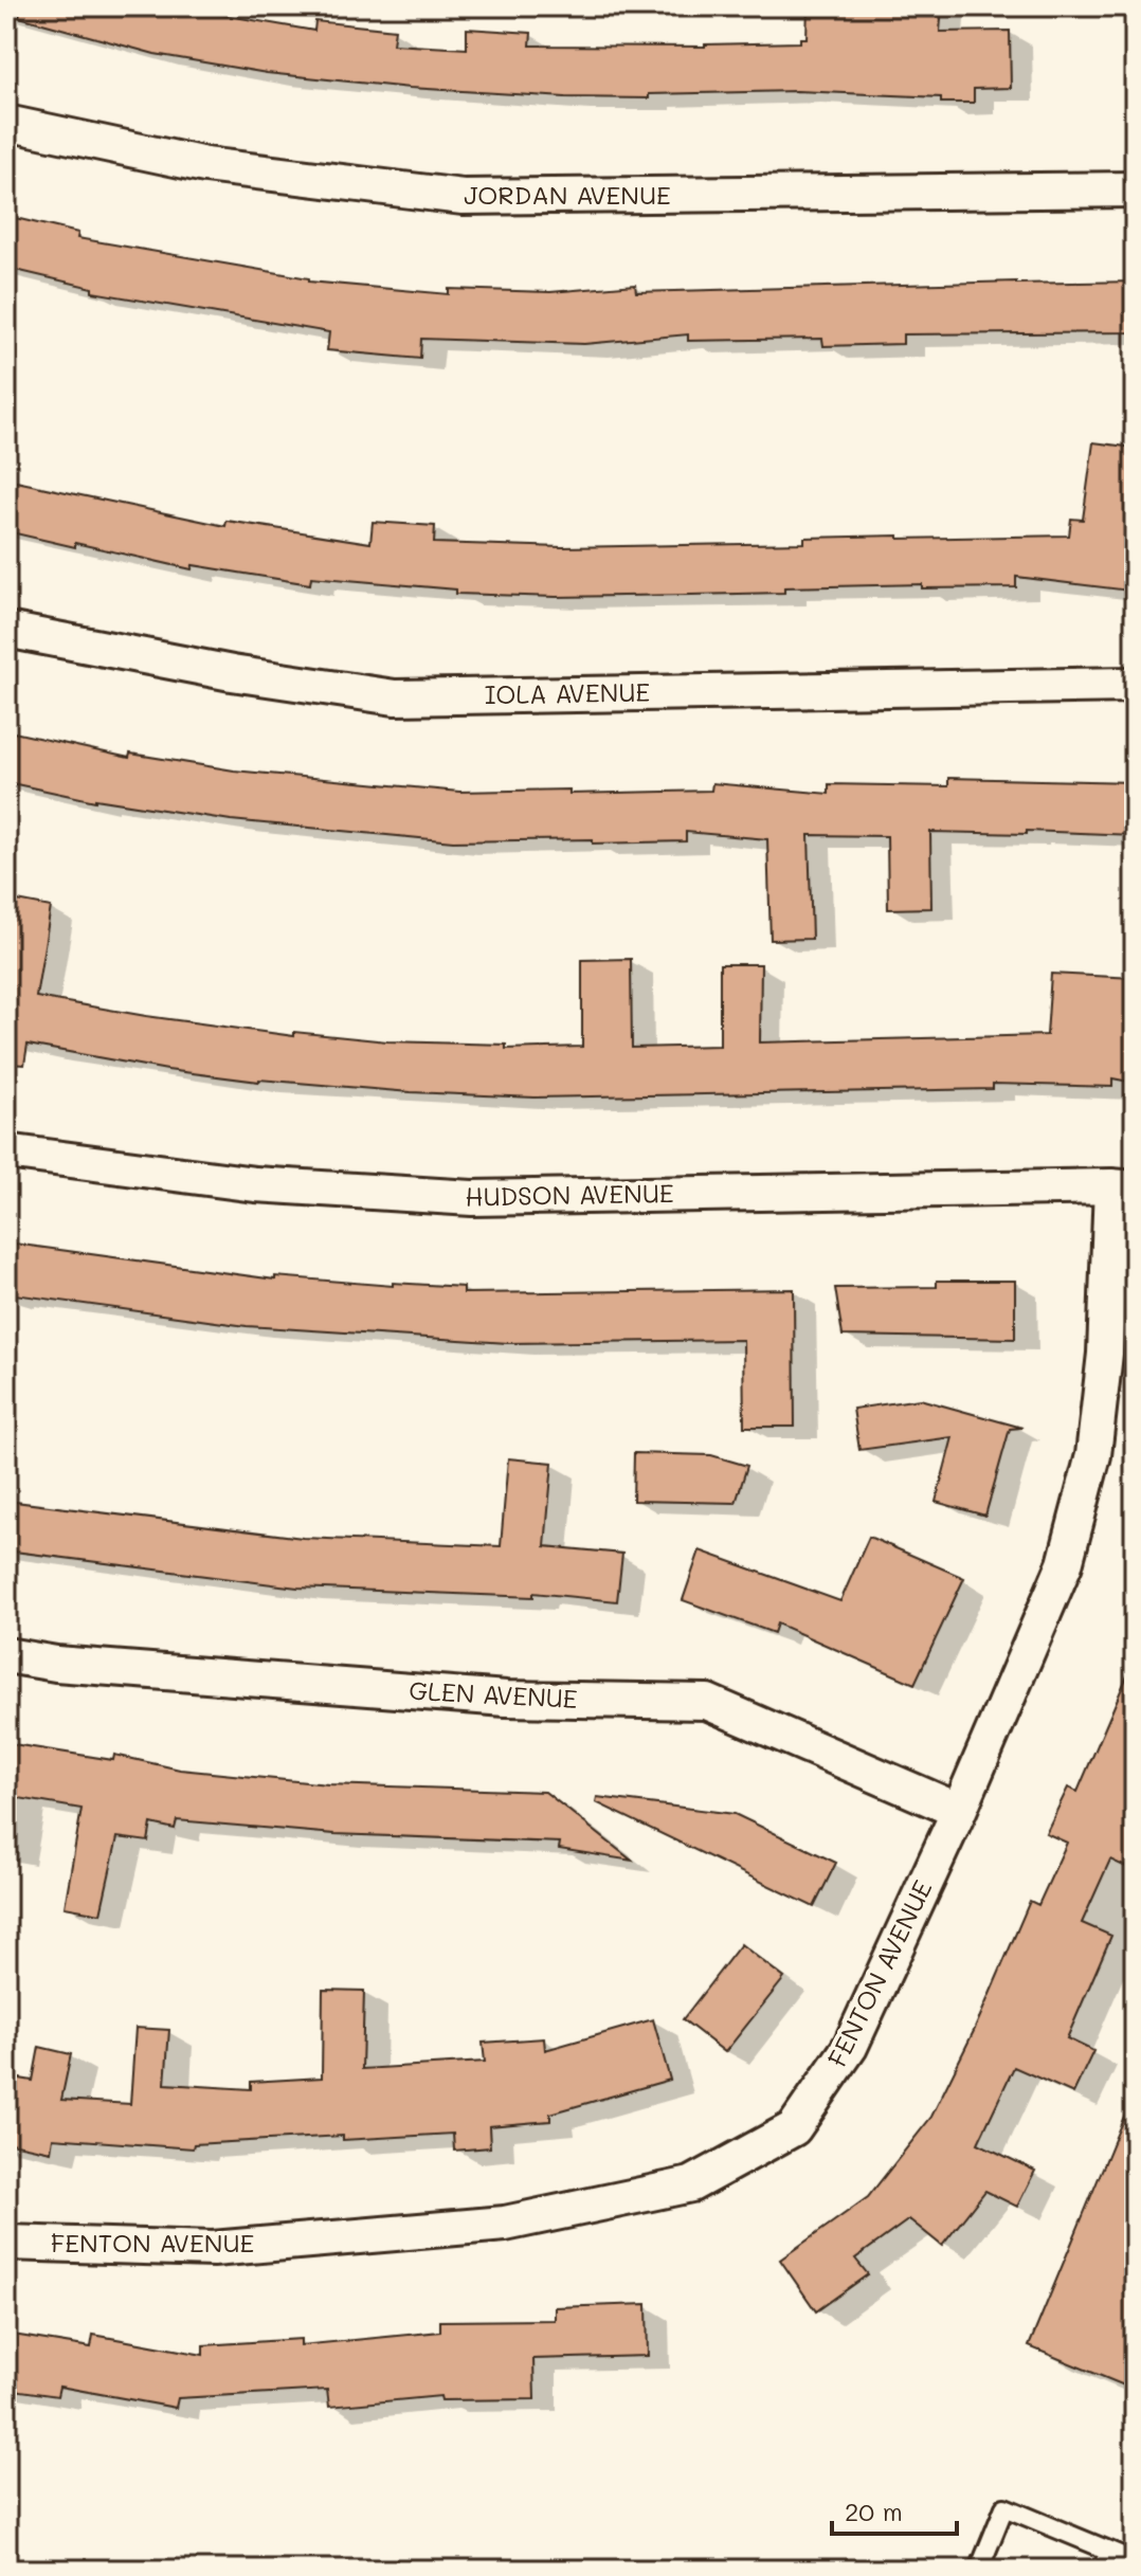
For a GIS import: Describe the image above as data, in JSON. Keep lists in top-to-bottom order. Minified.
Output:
{"streets":{"street":["JORDAN AVENUE","IOLA AVENUE","HUDSON AVENUE","GLEN AVENUE","FENTON AVENUE"]},"crossings":[["HUDSON AVENUE","FENTON AVENUE"],["GLEN AVENUE","FENTON AVENUE"]],"scale_bar":"20 m"}
